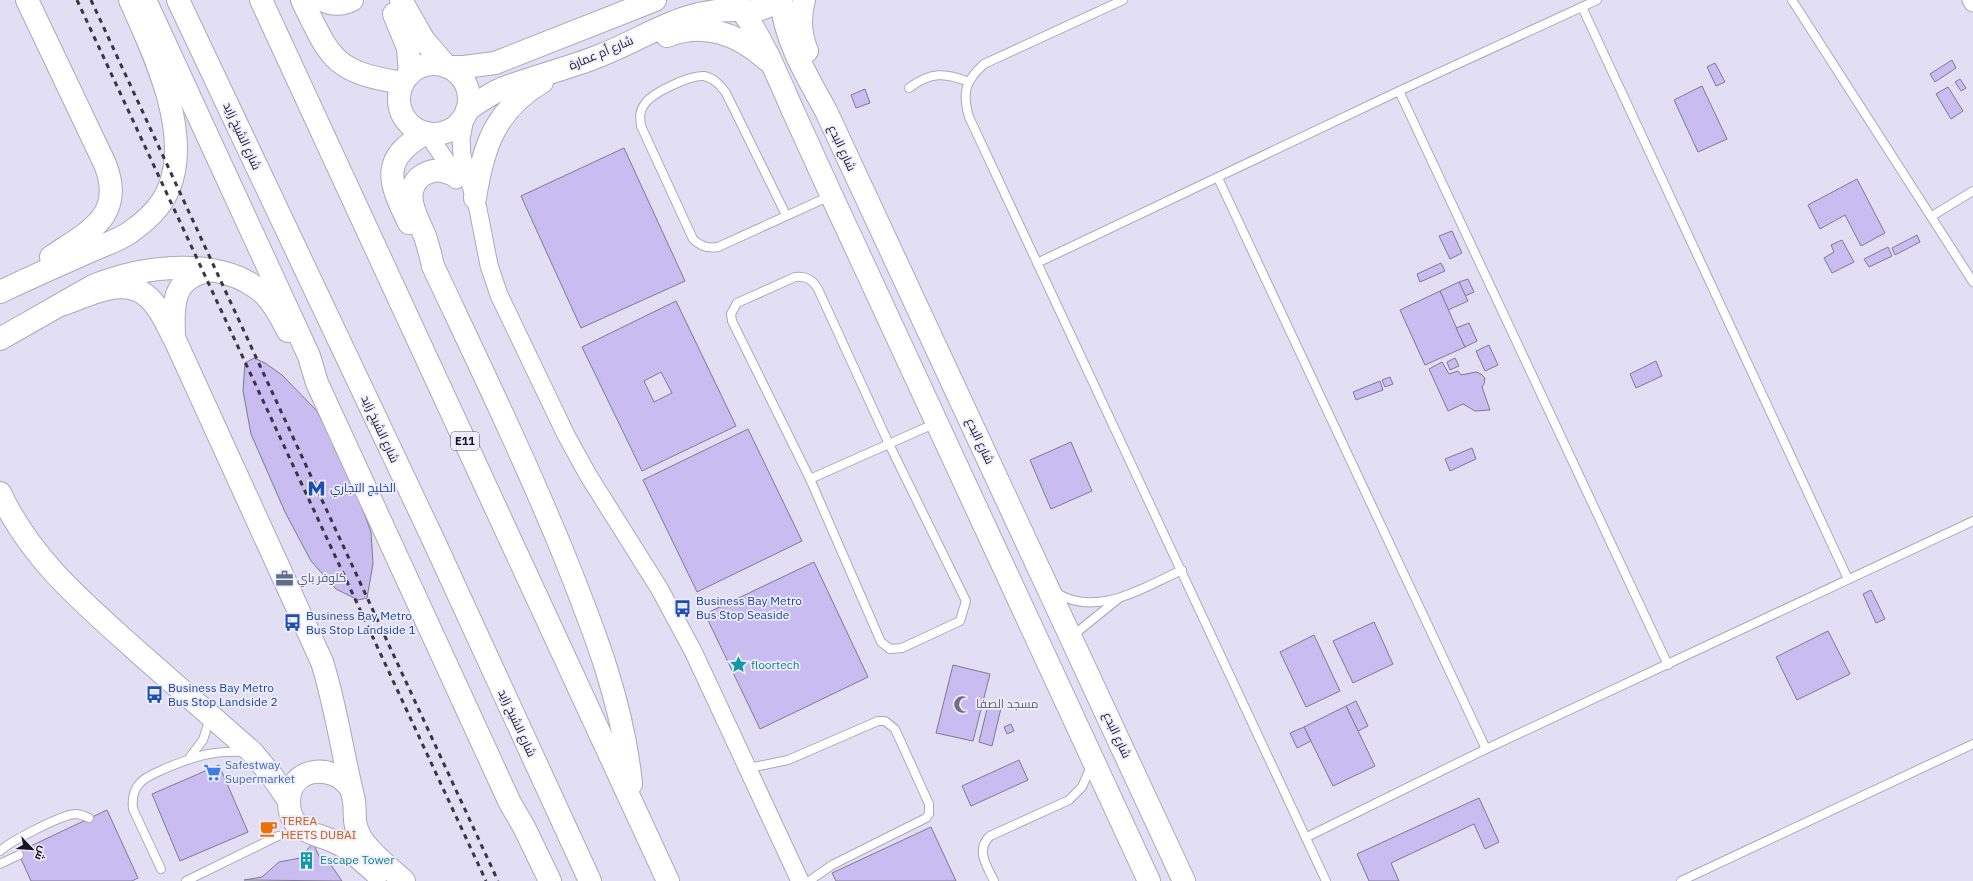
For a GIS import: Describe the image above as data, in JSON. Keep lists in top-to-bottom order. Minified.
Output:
{"streets":{"main road":["شارع أم عمارة","شارع الشيخ زايد","شارع البدع","E11"]},"places":{"metro station":["الخليج التجاري"],"office":["كلوفر باي"],"bus stop":["Business Bay Metro Bus Stop Seaside","Business Bay Metro Bus Stop Landside 1","Business Bay Metro Bus Stop Landside 2"],"place":["floortech"],"mosque":["مسجد الصفا"],"supermarket":["Safestway Supermarket"],"cafe":["TEREA HEETS DUBAI"],"building":["Escape Tower"]},"north":"bottom right"}
